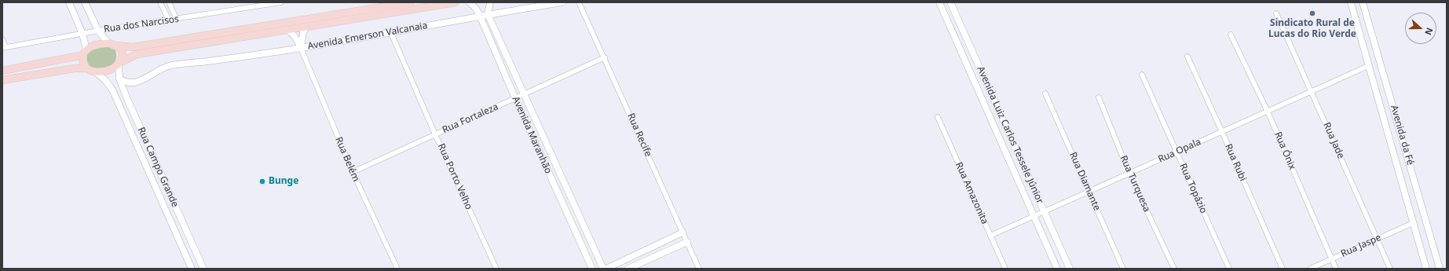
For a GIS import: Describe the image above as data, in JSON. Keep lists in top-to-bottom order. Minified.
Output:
{"streets":{"street":["Rua dos Narcisos","Avenida Emerson Valcanaia","Rua Fortaleza","Avenida Maranhão","Rua Recife","Avenida Luiz Carlos Tessele Júnior","Avenida da Fé","Rua Jade","Rua Opala","Rua Ónix","Rua Belém","Rua Rubi","Rua Campo Grande","Rua Porto Velho","Rua Diamante","Rua Turquesa","Rua Topázio","Rua Amazonita","Rua Jaspe"]},"crossings":[["Avenida Emerson Valcanaia","Avenida Maranhão"],["Avenida Emerson Valcanaia","Rua Belém"],["Avenida Emerson Valcanaia","Rua Campo Grande"],["Avenida Emerson Valcanaia","Rua Porto Velho"],["Rua Fortaleza","Avenida Maranhão"],["Rua Fortaleza","Rua Recife"],["Rua Fortaleza","Rua Belém"],["Rua Fortaleza","Rua Porto Velho"],["Avenida Luiz Carlos Tessele Júnior","Rua Opala"],["Avenida da Fé","Rua Opala"],["Avenida da Fé","Rua Jaspe"],["Rua Jade","Rua Opala"],["Rua Jade","Rua Jaspe"],["Rua Opala","Rua Ónix"],["Rua Opala","Rua Rubi"],["Rua Opala","Rua Diamante"],["Rua Opala","Rua Turquesa"],["Rua Opala","Rua Topázio"],["Rua Opala","Rua Amazonita"],["Rua Ónix","Rua Jaspe"]],"places":["Sindicato Rural de Lucas do Rio Verde","Bunge"],"north":"right"}
